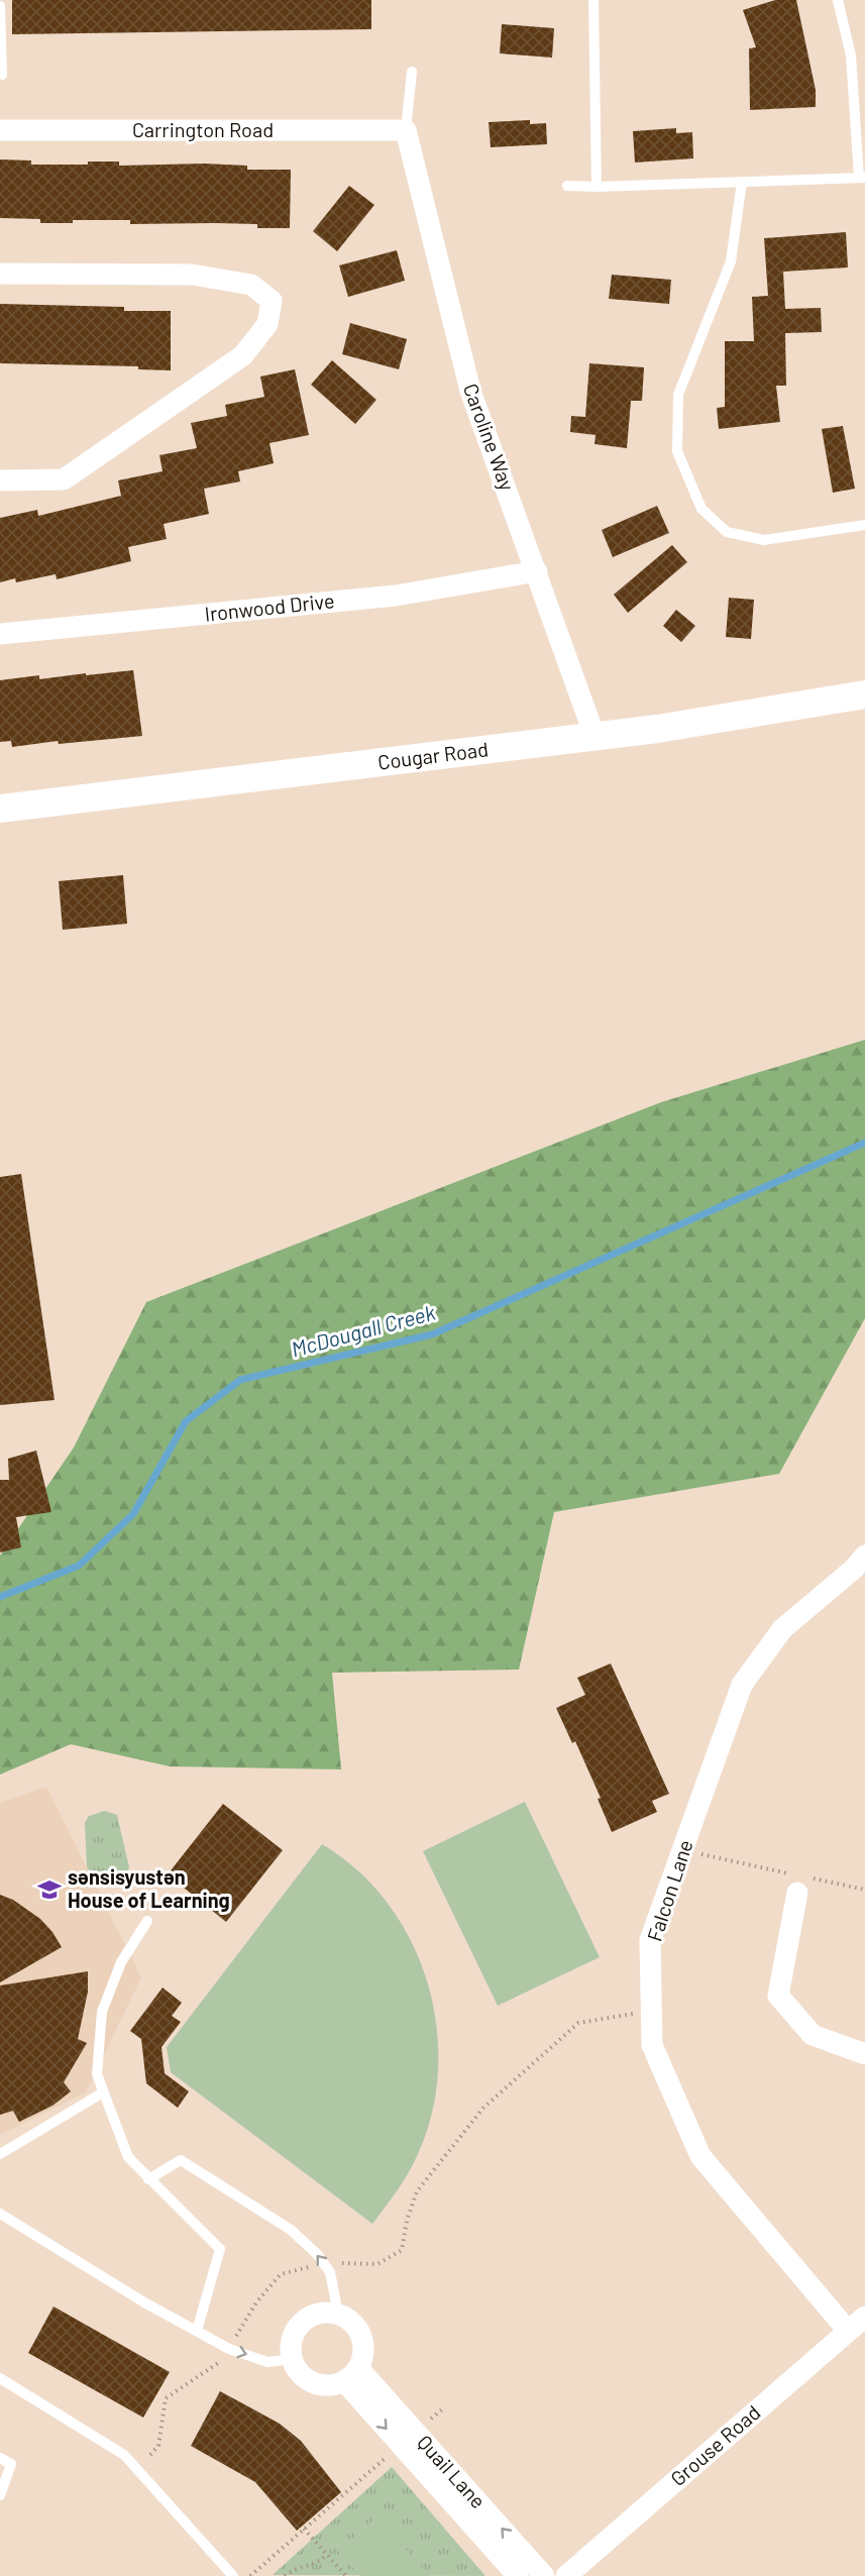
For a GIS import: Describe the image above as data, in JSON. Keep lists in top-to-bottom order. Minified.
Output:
{"streets":{"street":["Carrington Road","Caroline Way","Ironwood Drive","Cougar Road","Falcon Lane","Grouse Road","Quail Lane"]},"crossings":[["Carrington Road","Caroline Way"],["Caroline Way","Ironwood Drive"],["Caroline Way","Cougar Road"],["Falcon Lane","Grouse Road"]],"water":["McDougall Creek"],"places":{"school or university":["sənsisyustən House of Learning"]}}
